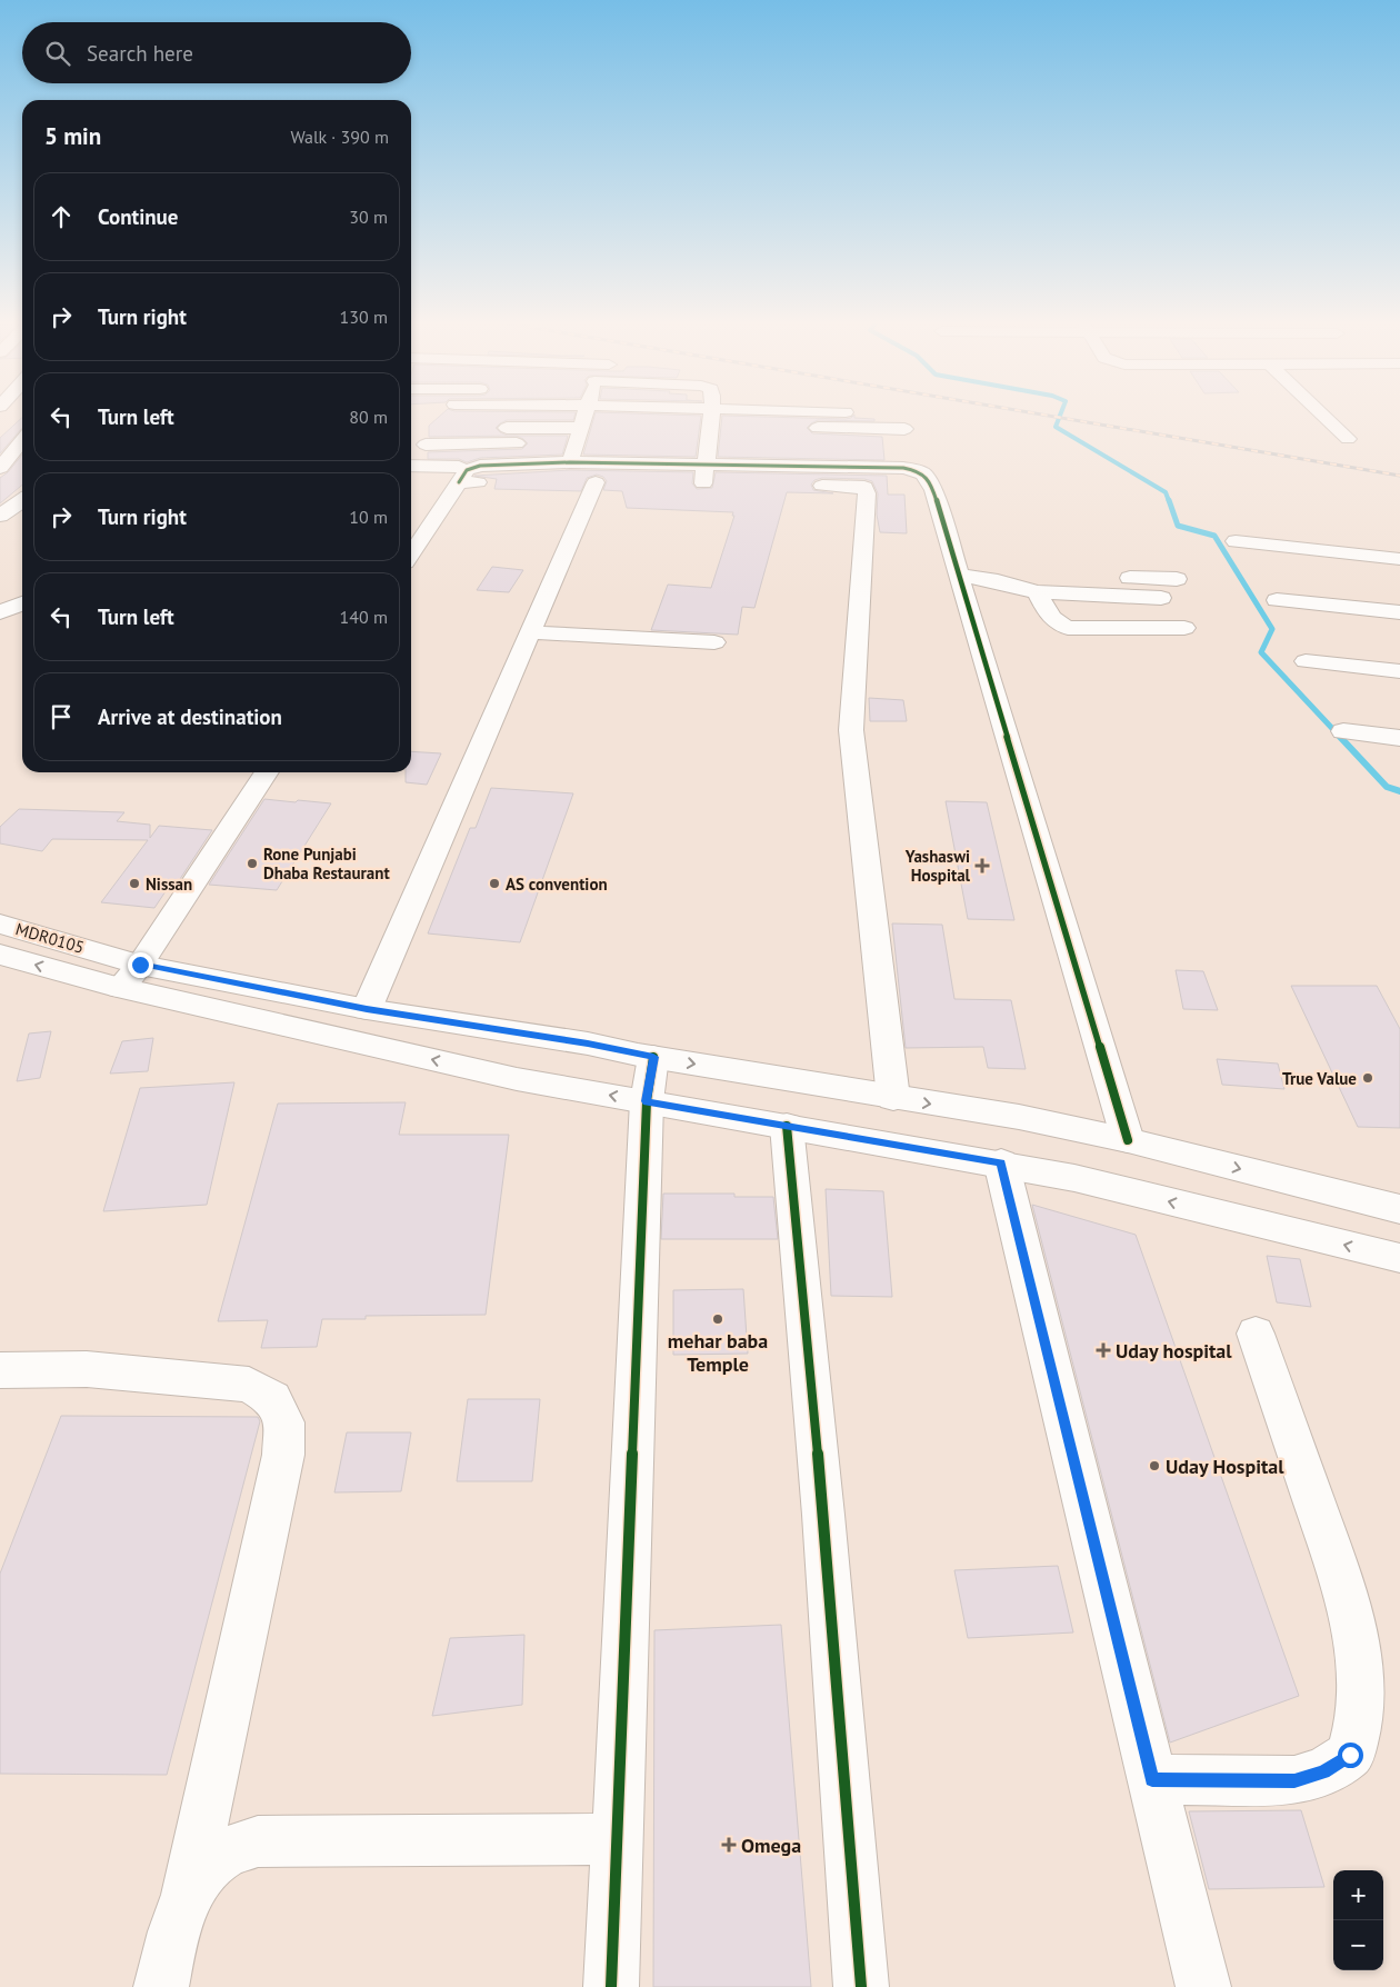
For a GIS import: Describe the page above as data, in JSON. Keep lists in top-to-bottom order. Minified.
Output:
{"streets":{"street":["MDR0105"]},"places":{"other":["Rone Punjabi Dhaba Restaurant","Nissan","AS convention","True Value","mehar baba Temple","Uday Hospital"],"health":["Yashaswi Hospital","Uday hospital","Omega"]},"page":{"search":"Search here","heading":["5 min","Walk · 390 m"],"list":[["Continue","30 m"],["Turn right","130 m"],["Turn left","80 m"],["Turn right","10 m"],["Turn left","140 m"],"Arrive at destination"],"map_buttons":["+","−"]}}
